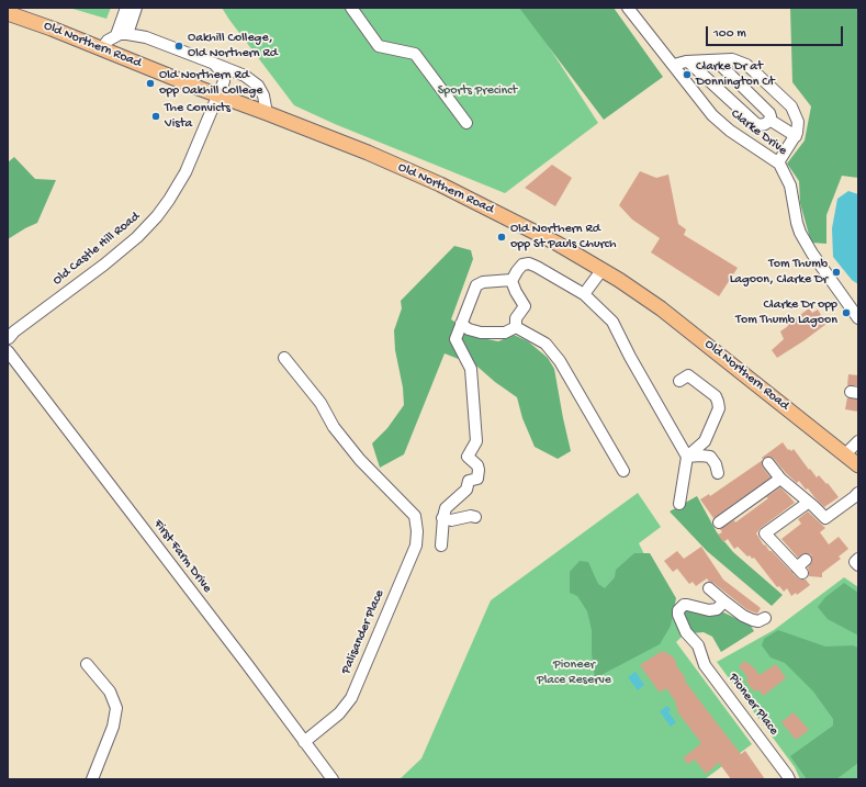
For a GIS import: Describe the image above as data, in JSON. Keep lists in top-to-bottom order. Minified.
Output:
{"streets":{"main road":["Old Northern Road"],"street":["Clarke Drive","Old Castle Hill Road","First Farm Drive","Palisander Place","Pioneer Place"]},"crossings":[["Old Northern Road","Old Castle Hill Road"],["Old Castle Hill Road","First Farm Drive"],["First Farm Drive","Palisander Place"]],"parks":["Sports Precinct","Pioneer Place Reserve"],"places":["Oakhill College, Old Northern Rd","Clarke Dr at Donnington Ct","Old Northern Rd opp Oakhill College","The Convicts Vista","Old Northern Rd opp St Pauls Church","Tom Thumb Lagoon, Clarke Dr","Clarke Dr opp Tom Thumb Lagoon"],"scale_bar":"100 m"}
